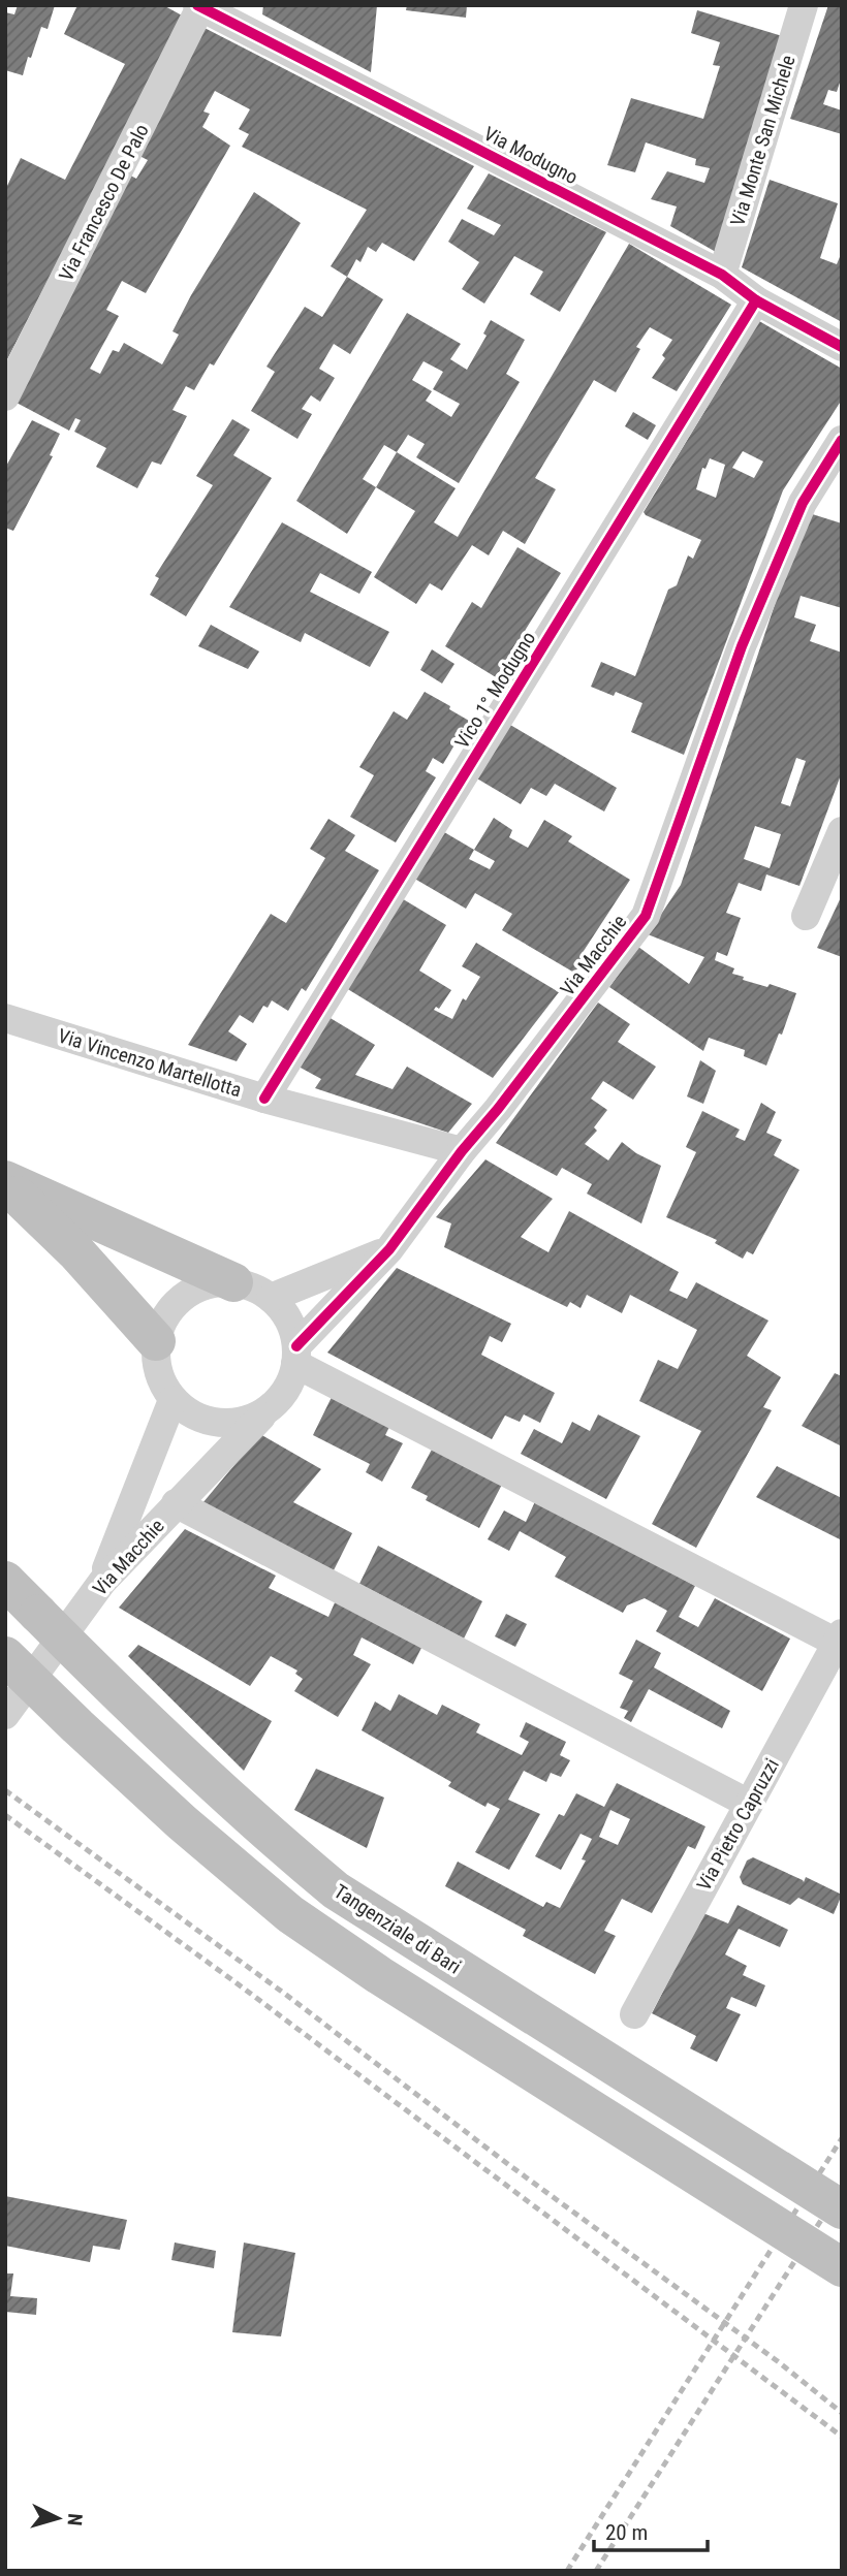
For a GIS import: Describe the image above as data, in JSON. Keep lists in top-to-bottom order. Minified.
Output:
{"streets":{"highway":["Tangenziale di Bari"],"street":["Via Monte San Michele","Via Modugno","Via Francesco De Palo","Vico 1° Modugno","Via Macchie","Via Vincenzo Martellotta","Via Pietro Capruzzi"]},"crossings":[["Via Monte San Michele","Via Modugno"],["Via Modugno","Via Francesco De Palo"],["Via Modugno","Vico 1° Modugno"],["Vico 1° Modugno","Via Vincenzo Martellotta"],["Via Macchie","Via Vincenzo Martellotta"]],"scale_bar":"20 m","north":"right"}
